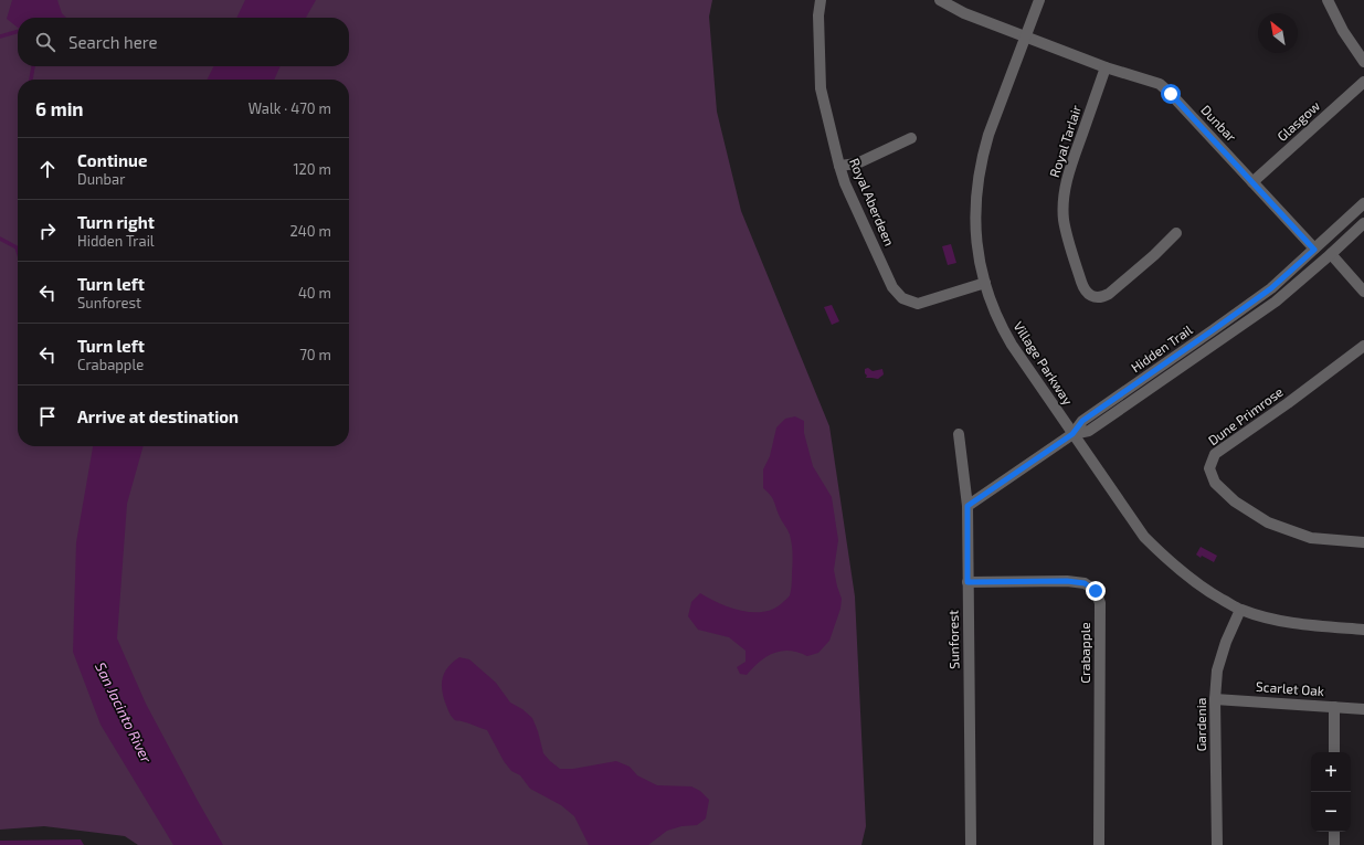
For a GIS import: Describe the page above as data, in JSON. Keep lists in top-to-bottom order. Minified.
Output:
{"streets":{"street":["Glasgow","Dunbar","Royal Tarlair","Royal Aberdeen","Hidden Trail","Village Parkway","Dune Primrose","Sunforest","Crabapple","Scarlet Oak","Gardenia"]},"crossings":[["Glasgow","Dunbar"],["Dunbar","Royal Tarlair"],["Dunbar","Hidden Trail"],["Dunbar","Village Parkway"],["Royal Aberdeen","Village Parkway"],["Hidden Trail","Village Parkway"],["Hidden Trail","Sunforest"],["Village Parkway","Gardenia"],["Sunforest","Crabapple"],["Scarlet Oak","Gardenia"]],"water":["San Jacinto River"],"north":"top left","page":{"search":"Search here","heading":["6 min","Walk · 470 m"],"list":[["Continue","Dunbar","120 m"],["Turn right","Hidden Trail","240 m"],["Turn left","Sunforest","40 m"],["Turn left","Crabapple","70 m"],"Arrive at destination"],"map_buttons":["+","−"]}}
